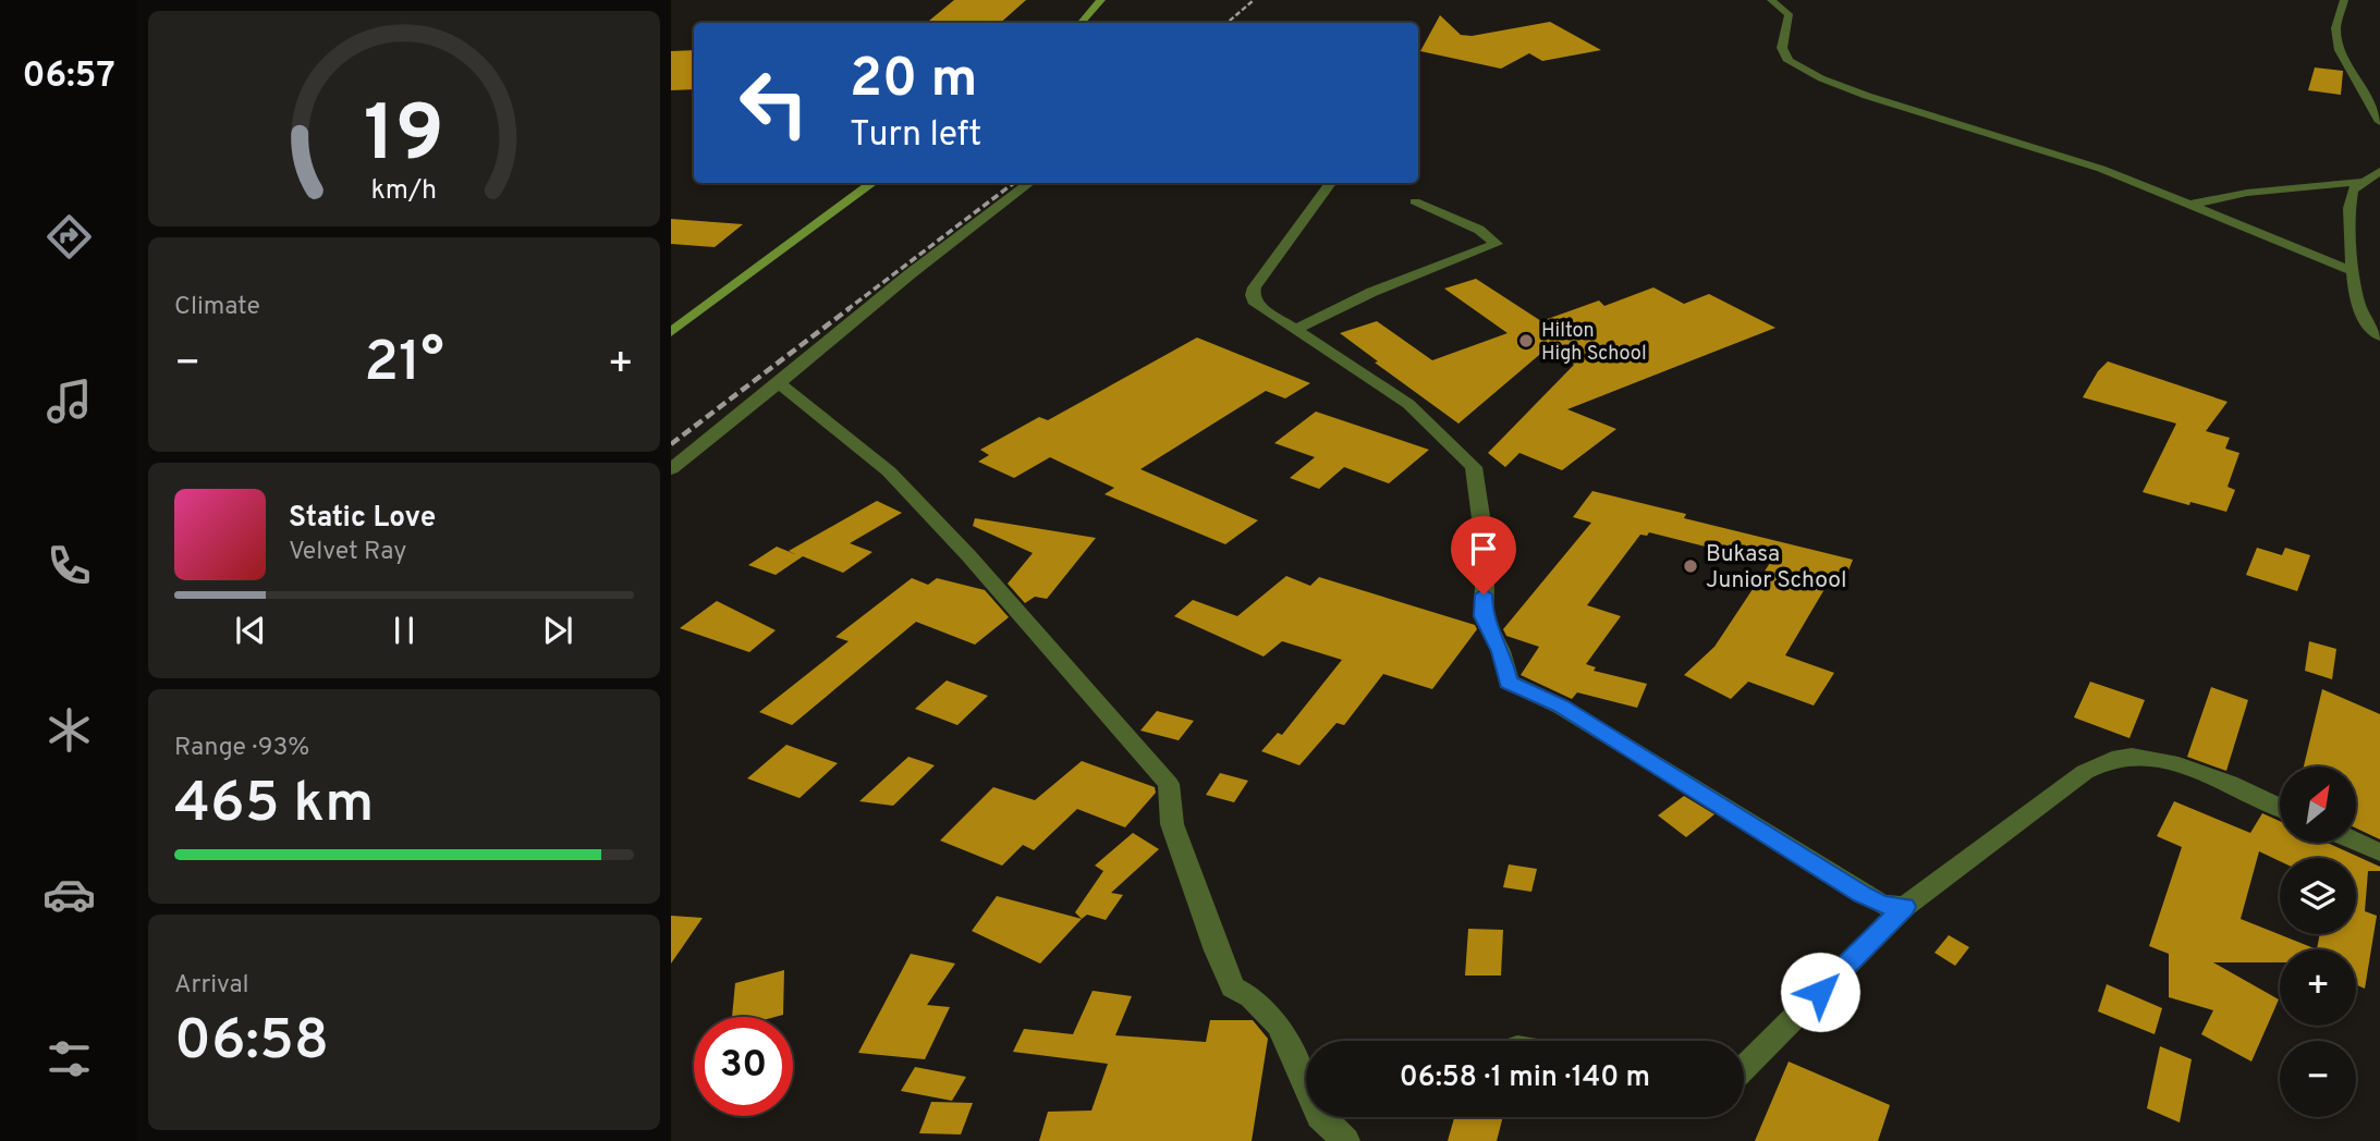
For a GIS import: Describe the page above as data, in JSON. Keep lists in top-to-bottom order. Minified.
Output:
{"places":["Hilton High School","Bukasa Junior School"],"north":"top right","page":{"tabs":"06:57","turn":["20 m","Turn left"],"tile":["Climate",["Range · 93%","465 km"],["Arrival","06:58"]],"heat":["−","21°","+"],"song":["Static Love","Velvet Ray"],"map_buttons":["+","−"],"limit":"30","trip":"06:58 · 1 min · 140 m","gauge":["19","km/h"]}}
